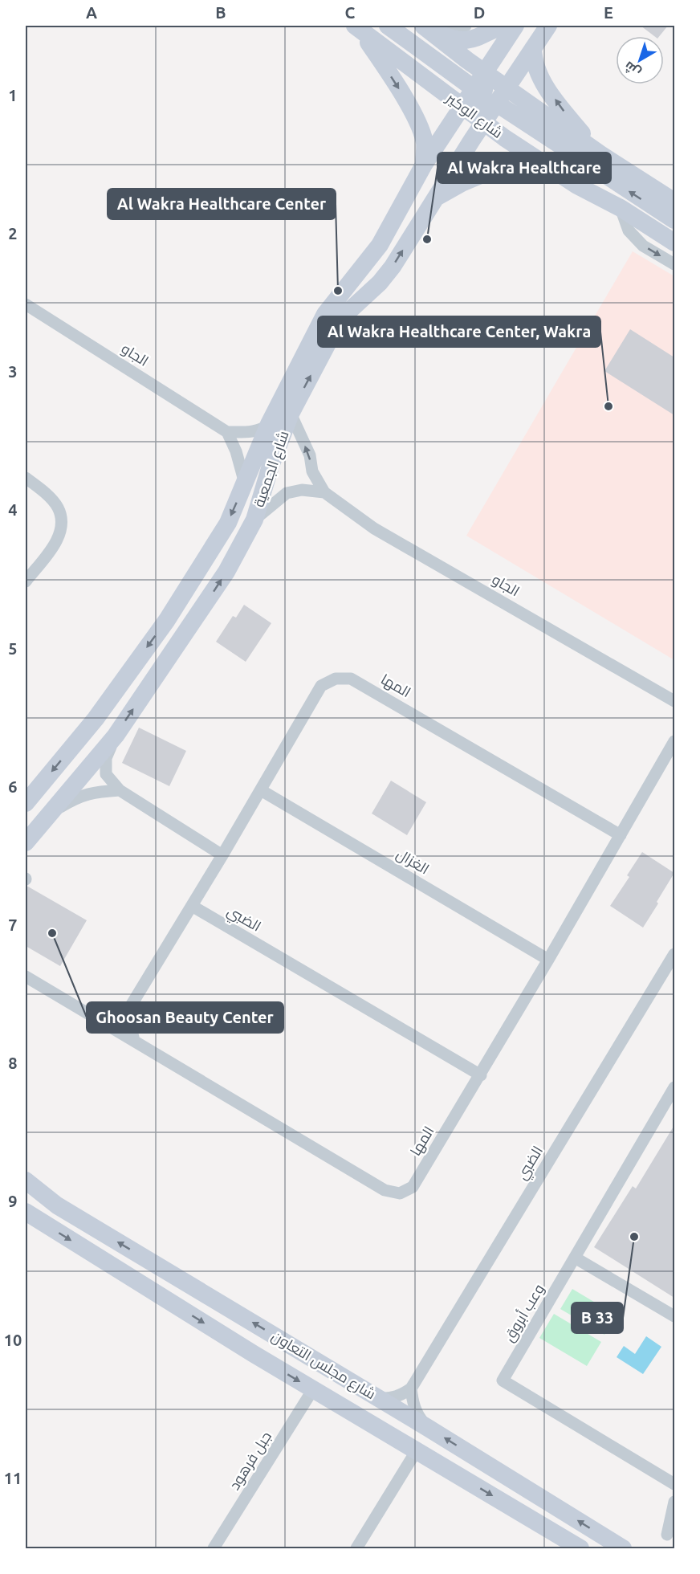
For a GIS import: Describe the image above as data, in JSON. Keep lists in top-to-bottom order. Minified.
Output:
{"streets":{"main road":["شارع الوكير","شارع الجمعية","شارع مجلس التعاون"],"street":["الجاو","المها","الغزال","الضبي","وعب أبروق","جبل فرهود"]},"crossings":[["شارع الوكير","شارع الجمعية"],["الجاو","شارع الجمعية"],["المها","الغزال"],["المها","الضبي"],["شارع مجلس التعاون","جبل فرهود"]],"places":["Al Wakra Healthcare","Al Wakra Healthcare Center","Al Wakra Healthcare Center, Wakra","Ghoosan Beauty Center","B 33"],"north":"bottom left","grid":{"columns":["A","B","C","D","E"],"rows":["1","2","3","4","5","6","7","8","9","10","11"]}}
